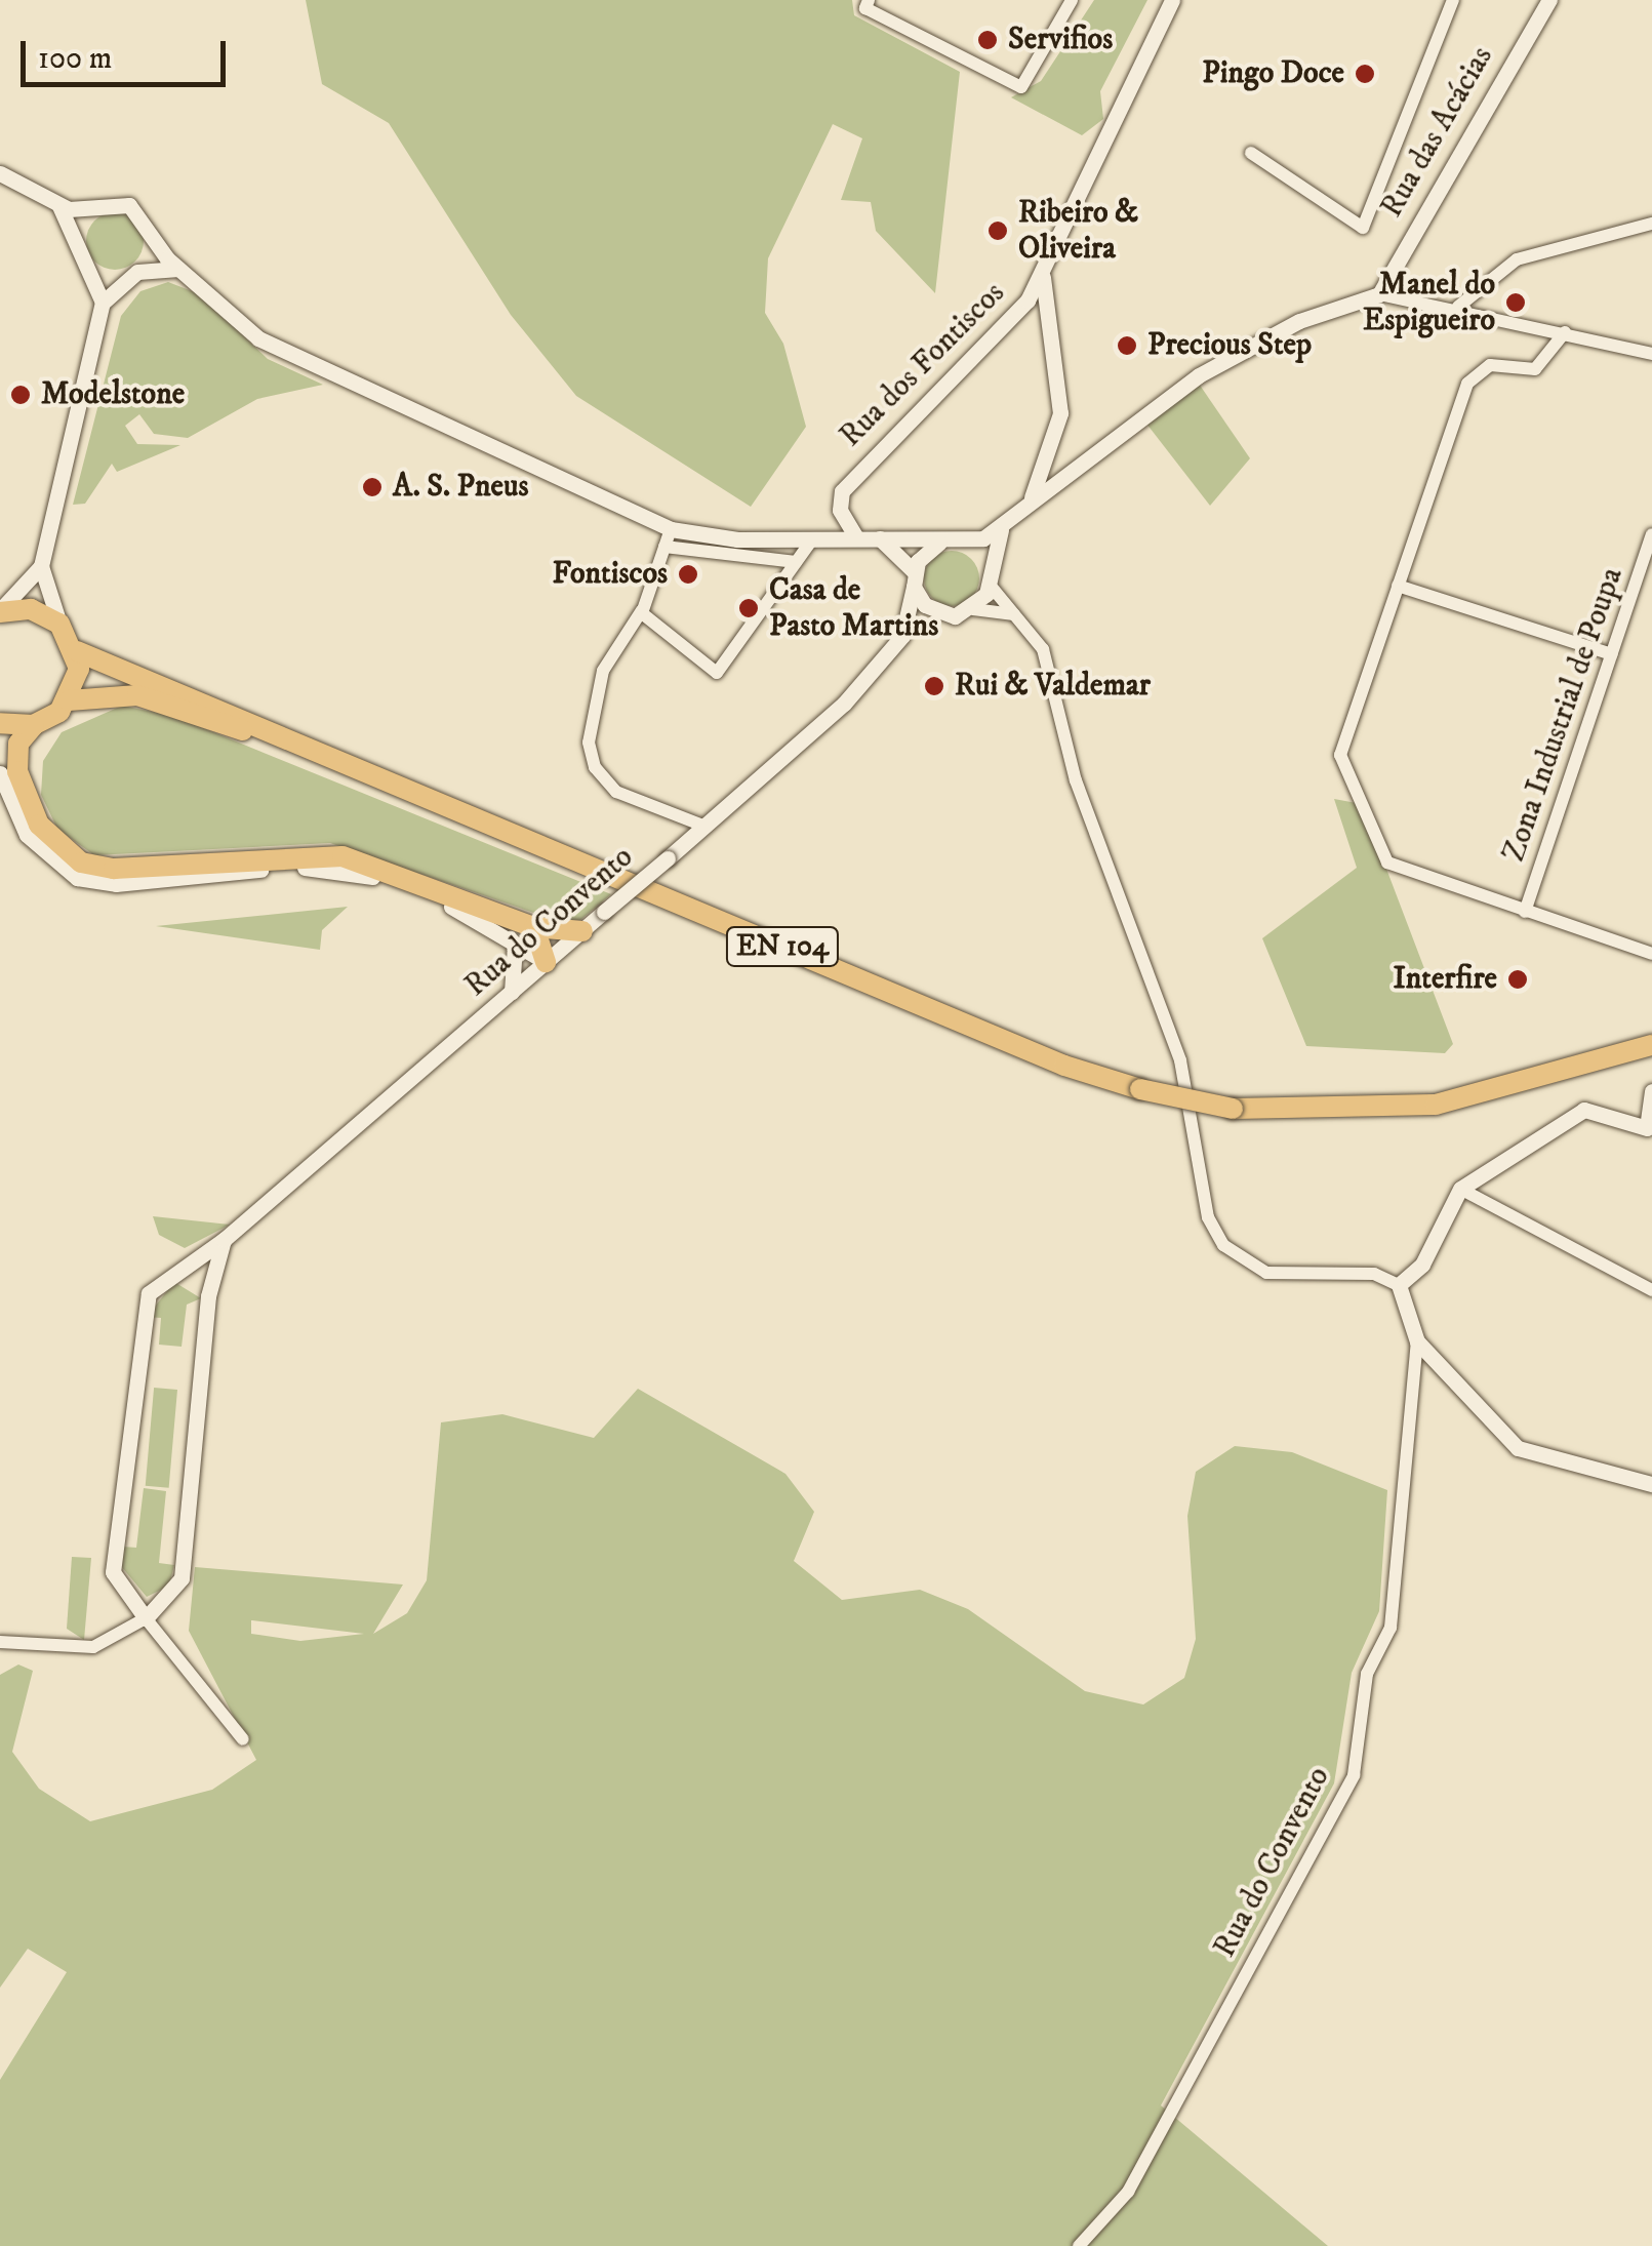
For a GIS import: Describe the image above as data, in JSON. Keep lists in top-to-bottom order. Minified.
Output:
{"streets":{"main road":["EN 104"],"street":["Rua das Acácias","Rua dos Fontiscos","Zona Industrial de Poupa","Rua do Convento"]},"places":["Servifios","Pingo Doce","Ribeiro & Oliveira","Manel do Espigueiro","Precious Step","Modelstone","A. S. Pneus","Fontiscos","Casa de Pasto Martins","Rui & Valdemar","Interfire"],"scale_bar":"100 m"}
